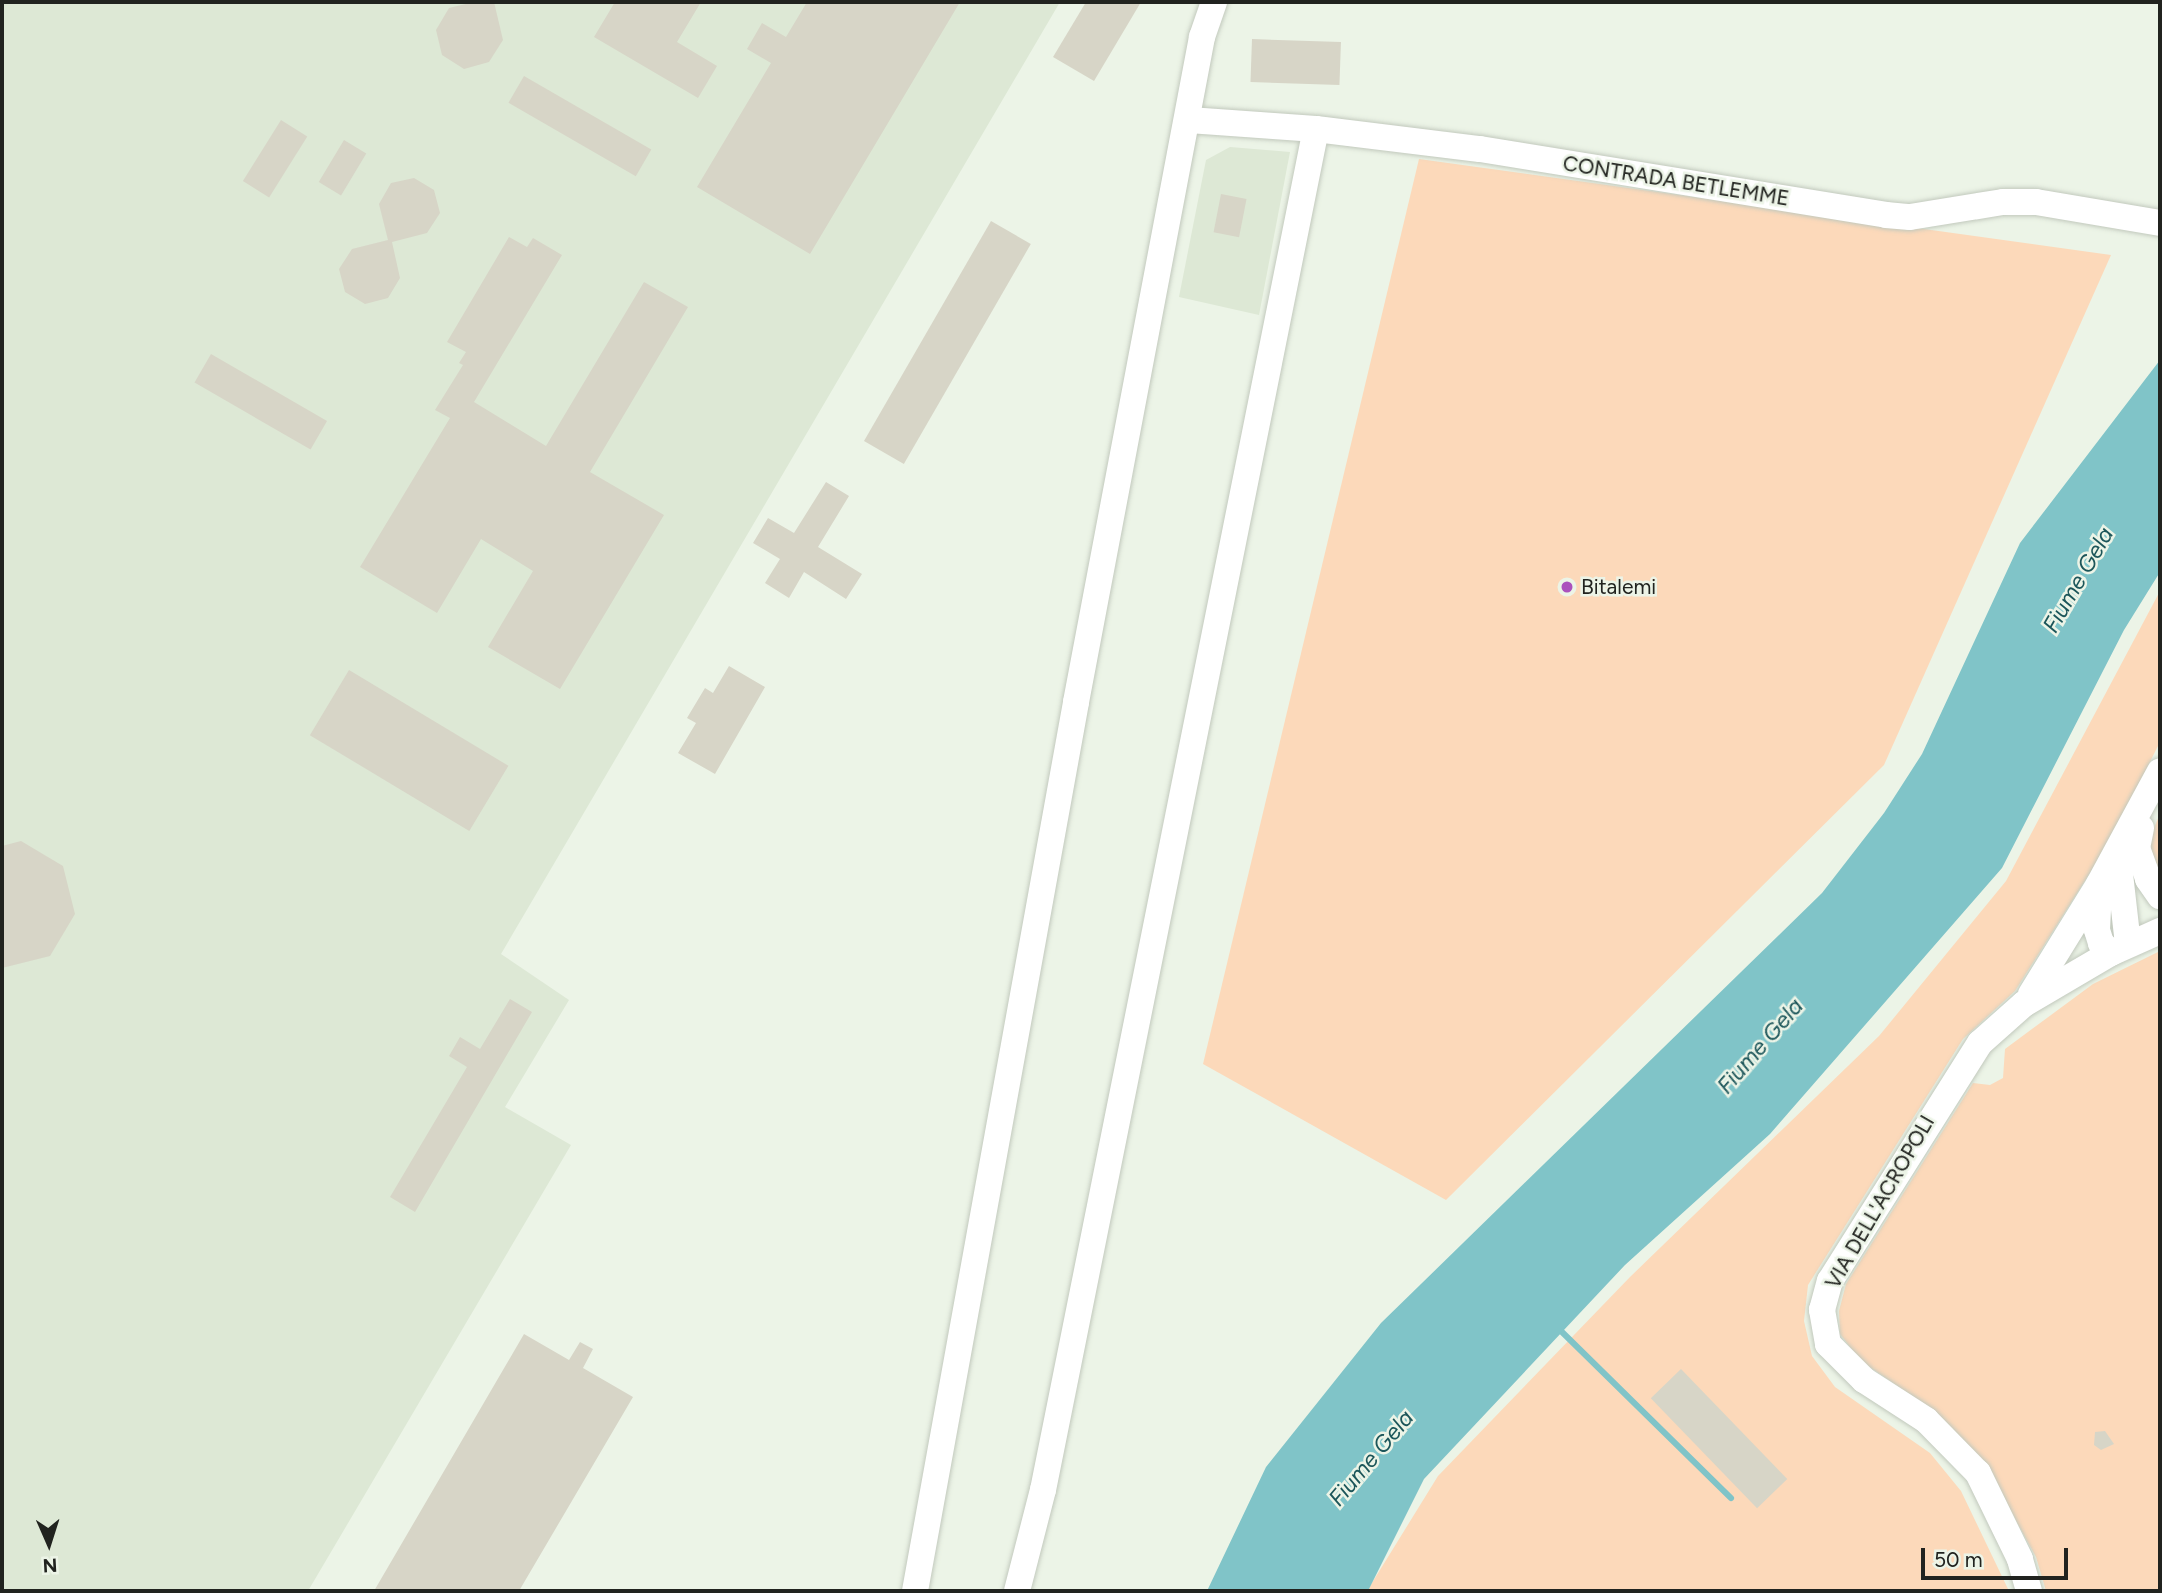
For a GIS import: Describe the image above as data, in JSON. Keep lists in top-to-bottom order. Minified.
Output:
{"streets":{"street":["CONTRADA BETLEMME","VIA DELL'ACROPOLI"]},"water":["Fiume Gela"],"places":["Bitalemi"],"scale_bar":"50 m","north":"bottom"}
